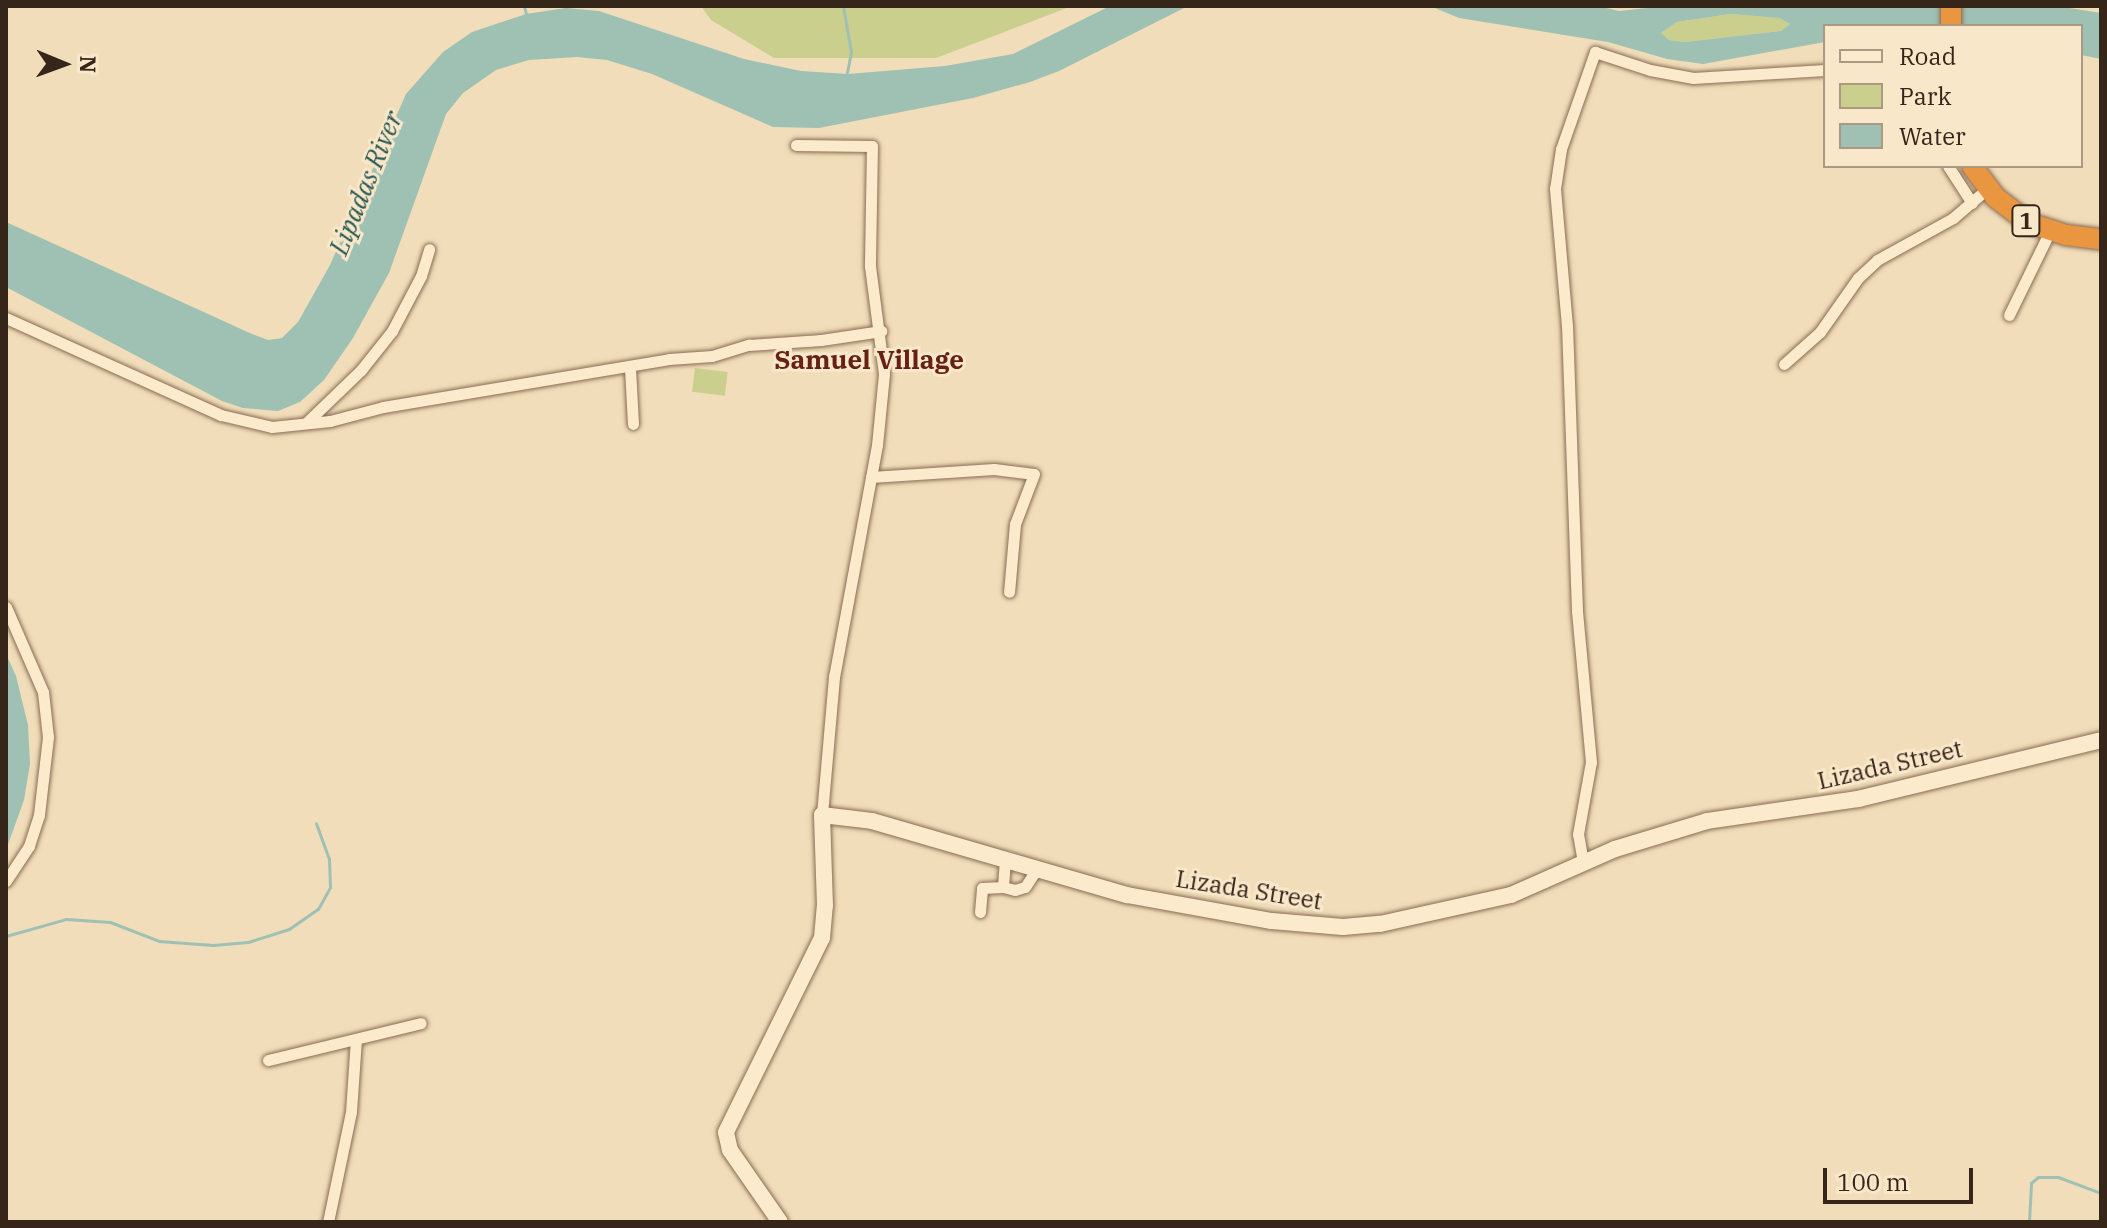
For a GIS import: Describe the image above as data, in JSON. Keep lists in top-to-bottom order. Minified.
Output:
{"streets":{"highway":["1"],"street":["Lizada Street"]},"districts":["Samuel Village"],"water":["Lipadas River"],"legend":["Road","Park","Water"],"scale_bar":"100 m","north":"right"}
